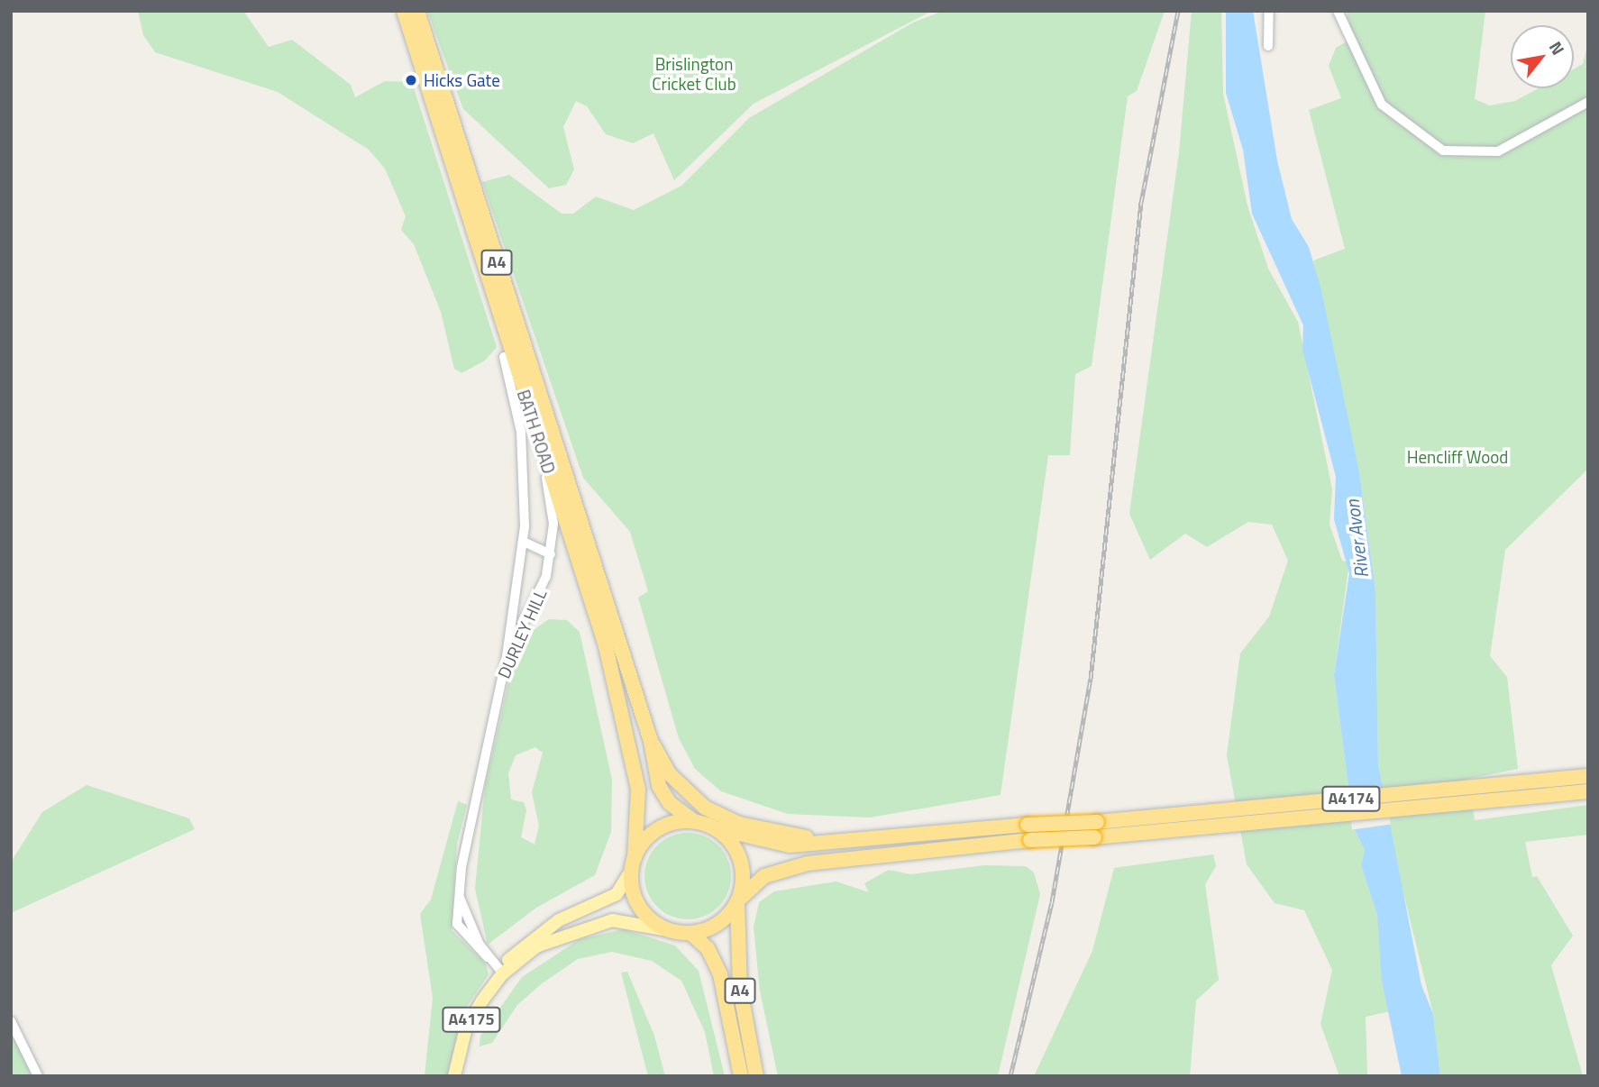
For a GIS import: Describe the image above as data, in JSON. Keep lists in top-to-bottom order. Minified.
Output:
{"streets":{"highway":["A4","BATH ROAD","A4174"],"main road":["A4175"],"street":["DURLEY HILL"]},"crossings":[["A4","BATH ROAD"],["A4","A4174"],["A4","A4175"],["BATH ROAD","DURLEY HILL"],["BATH ROAD","A4174"],["BATH ROAD","A4175"],["DURLEY HILL","A4175"],["A4174","A4175"]],"water":["River Avon"],"parks":["Brislington Cricket Club","Hencliff Wood"],"places":["Hicks Gate"],"north":"top right"}
